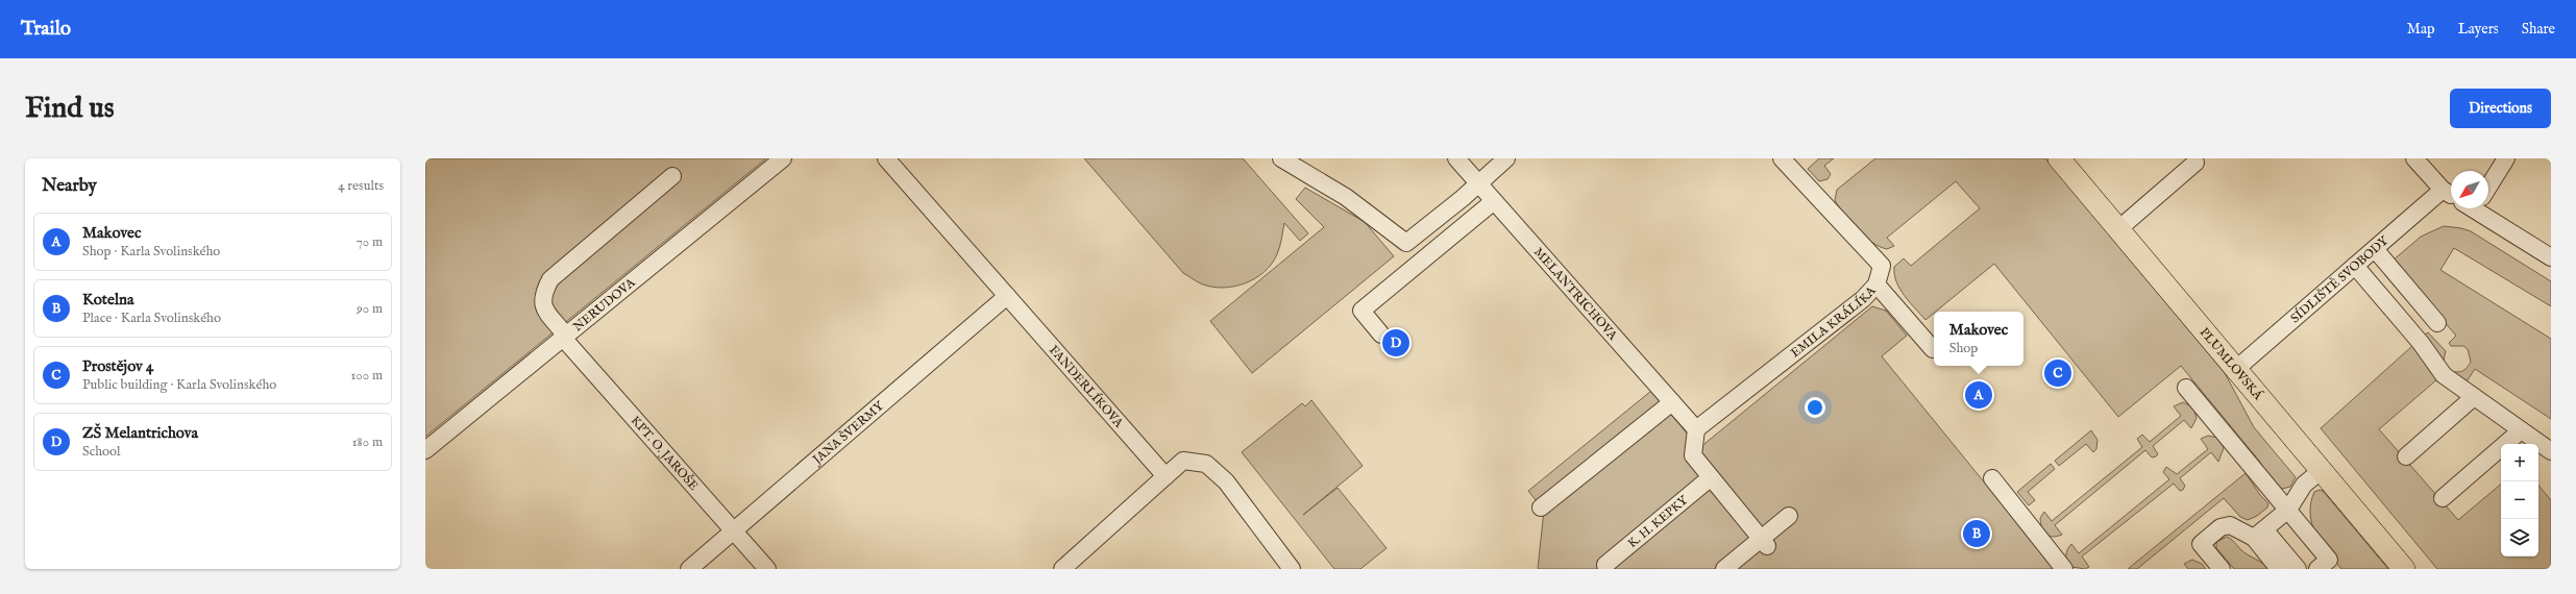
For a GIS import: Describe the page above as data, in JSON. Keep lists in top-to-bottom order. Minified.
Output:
{"streets":{"main road":["PLUMLOVSKÁ"],"street":["SÍDLIŠTĚ SVOBODY","MELANTRICHOVA","NERUDOVA","EMILA KRÁLÍKA","FANDERLÍKOVA","JANA ŠVERMY","KPT. O. JAROŠE","K. H. KEPKY"]},"crossings":[["SÍDLIŠTĚ SVOBODY","PLUMLOVSKÁ"],["MELANTRICHOVA","EMILA KRÁLÍKA"],["NERUDOVA","KPT. O. JAROŠE"],["FANDERLÍKOVA","JANA ŠVERMY"],["JANA ŠVERMY","KPT. O. JAROŠE"]],"north":"bottom left","page":{"header":"Trailo","nav":["Map","Layers","Share"],"buttons":"Directions","title":"Find us","heading":["Nearby","4 results"],"list":[{"mark":"A","name":"Makovec","note":"Shop · Karla Svolinského","value":"70 m"},{"mark":"B","name":"Kotelna","note":"Place · Karla Svolinského","value":"90 m"},{"mark":"C","name":"Prostějov 4","note":"Public building · Karla Svolinského","value":"100 m"},{"mark":"D","name":"ZŠ Melantrichova","note":"School","value":"180 m"}],"popup":["Makovec","Shop"],"pins":["D","C","A","B"],"map_buttons":["+","−"]}}
